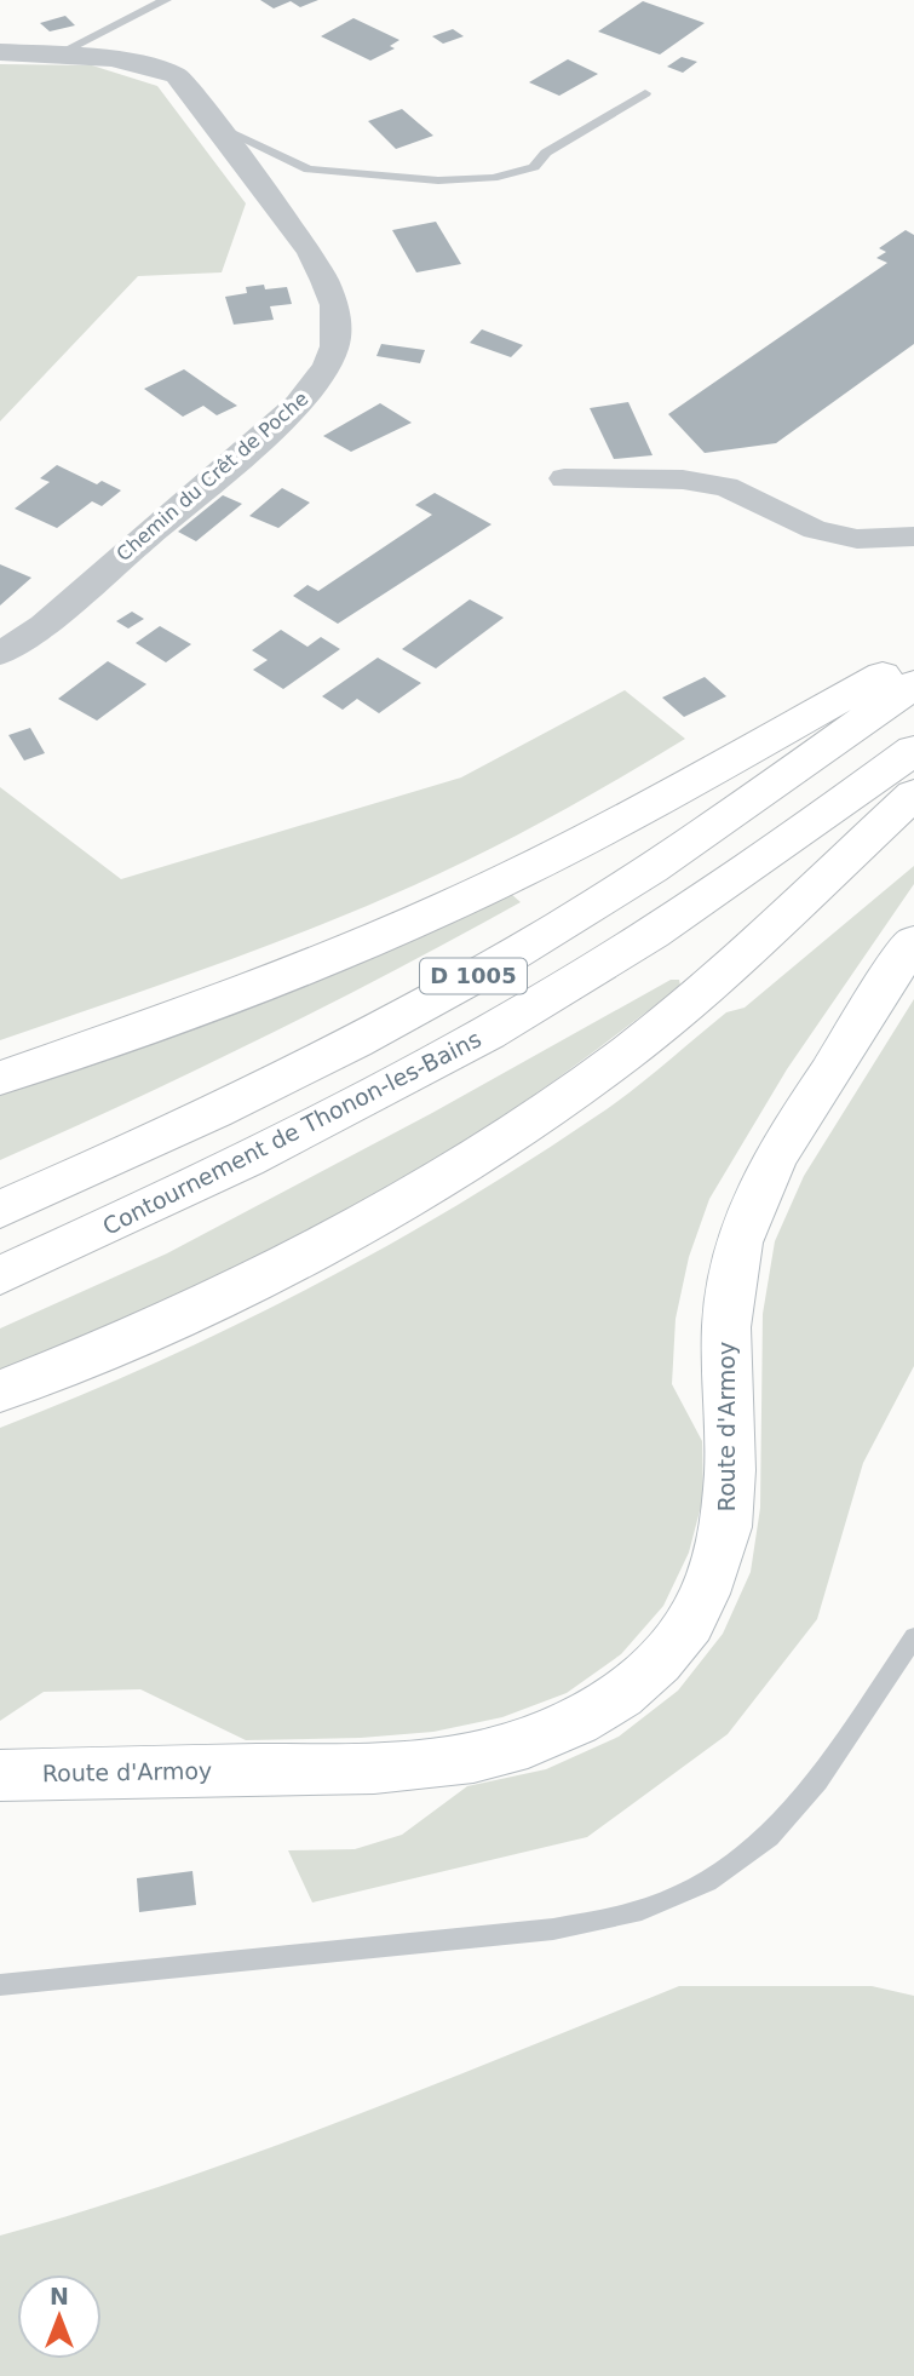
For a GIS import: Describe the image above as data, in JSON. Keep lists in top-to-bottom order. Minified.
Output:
{"streets":{"main road":["D 1005","Contournement de Thonon-les-Bains","Route d'Armoy"],"street":["Chemin du Crêt de Poche"]},"north":"top"}
